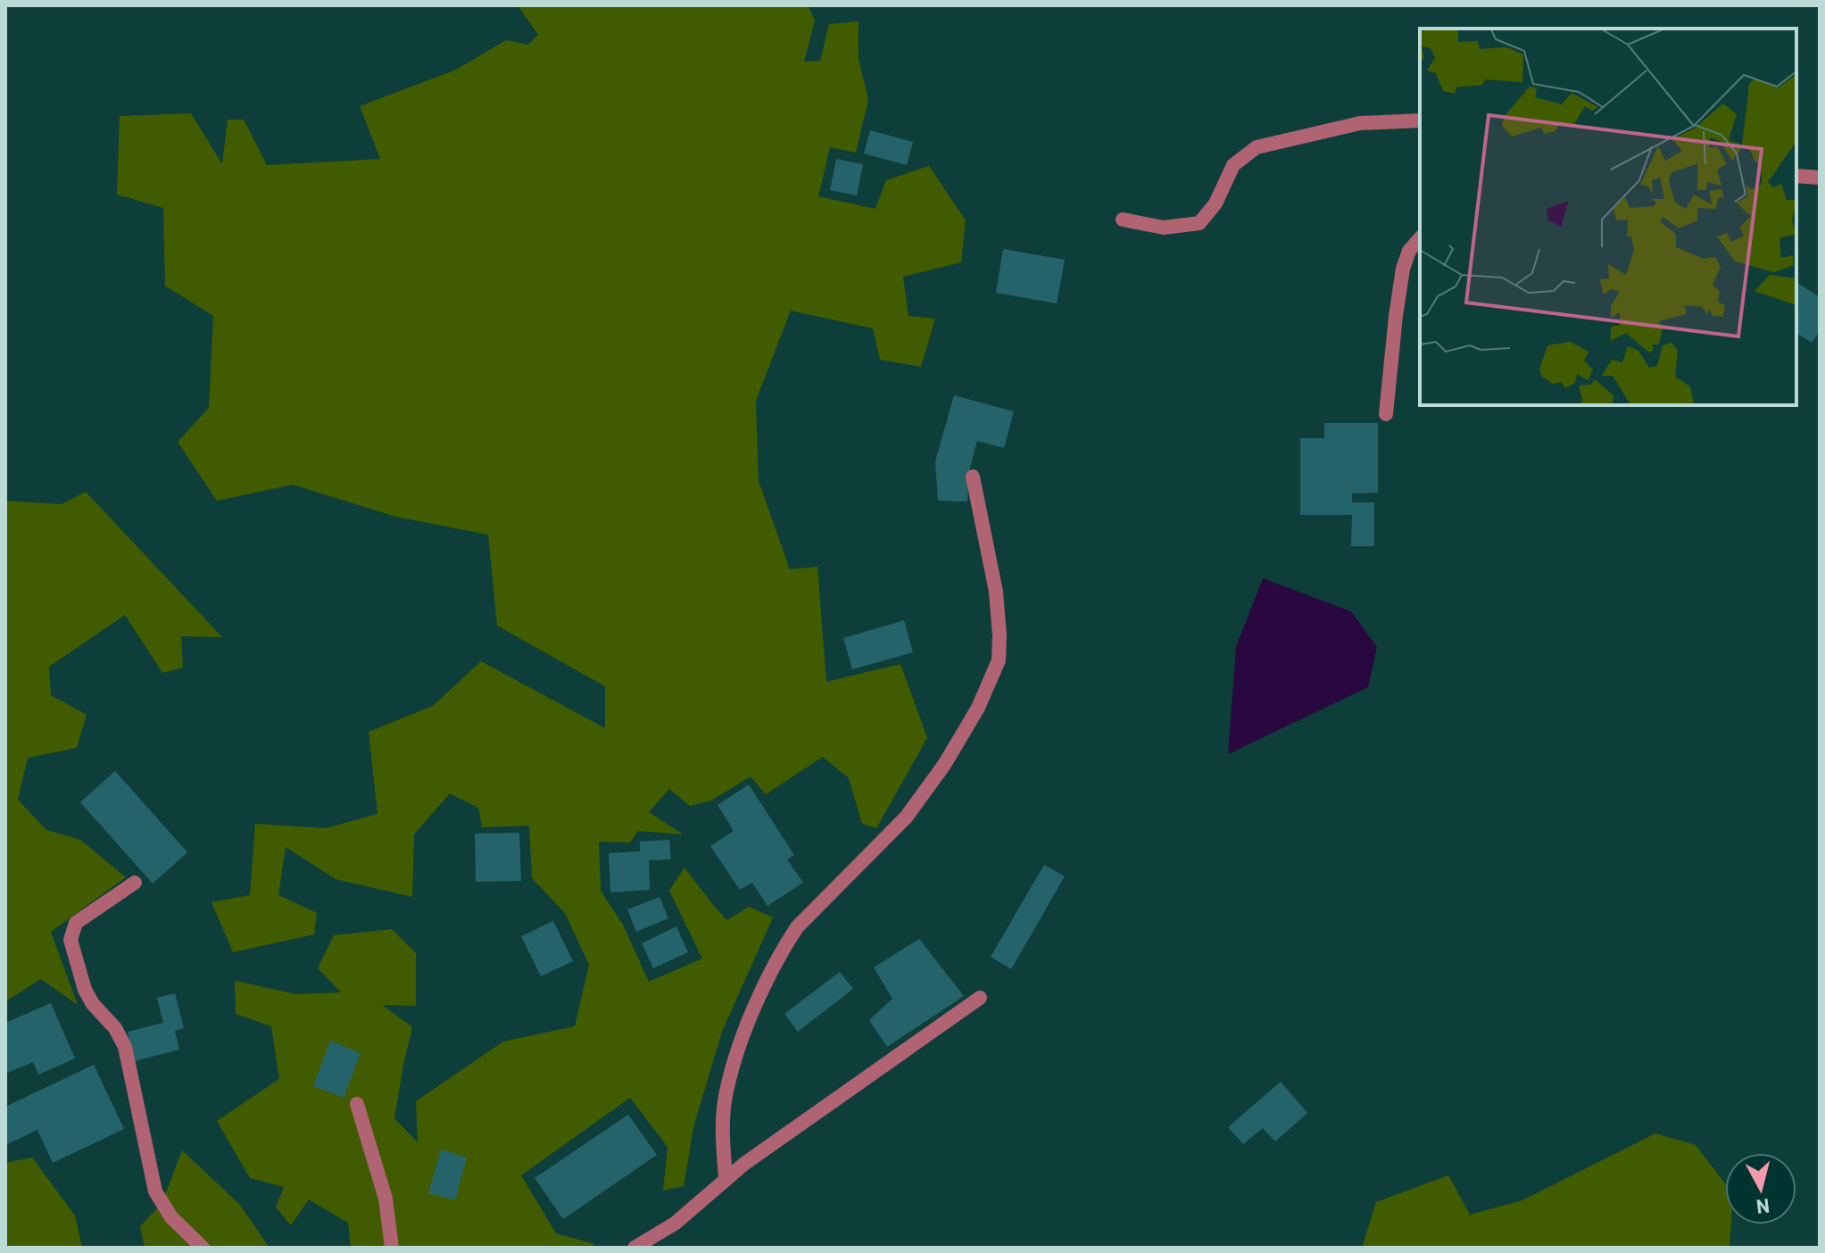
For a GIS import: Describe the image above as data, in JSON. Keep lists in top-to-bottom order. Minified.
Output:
{"north":"bottom"}
